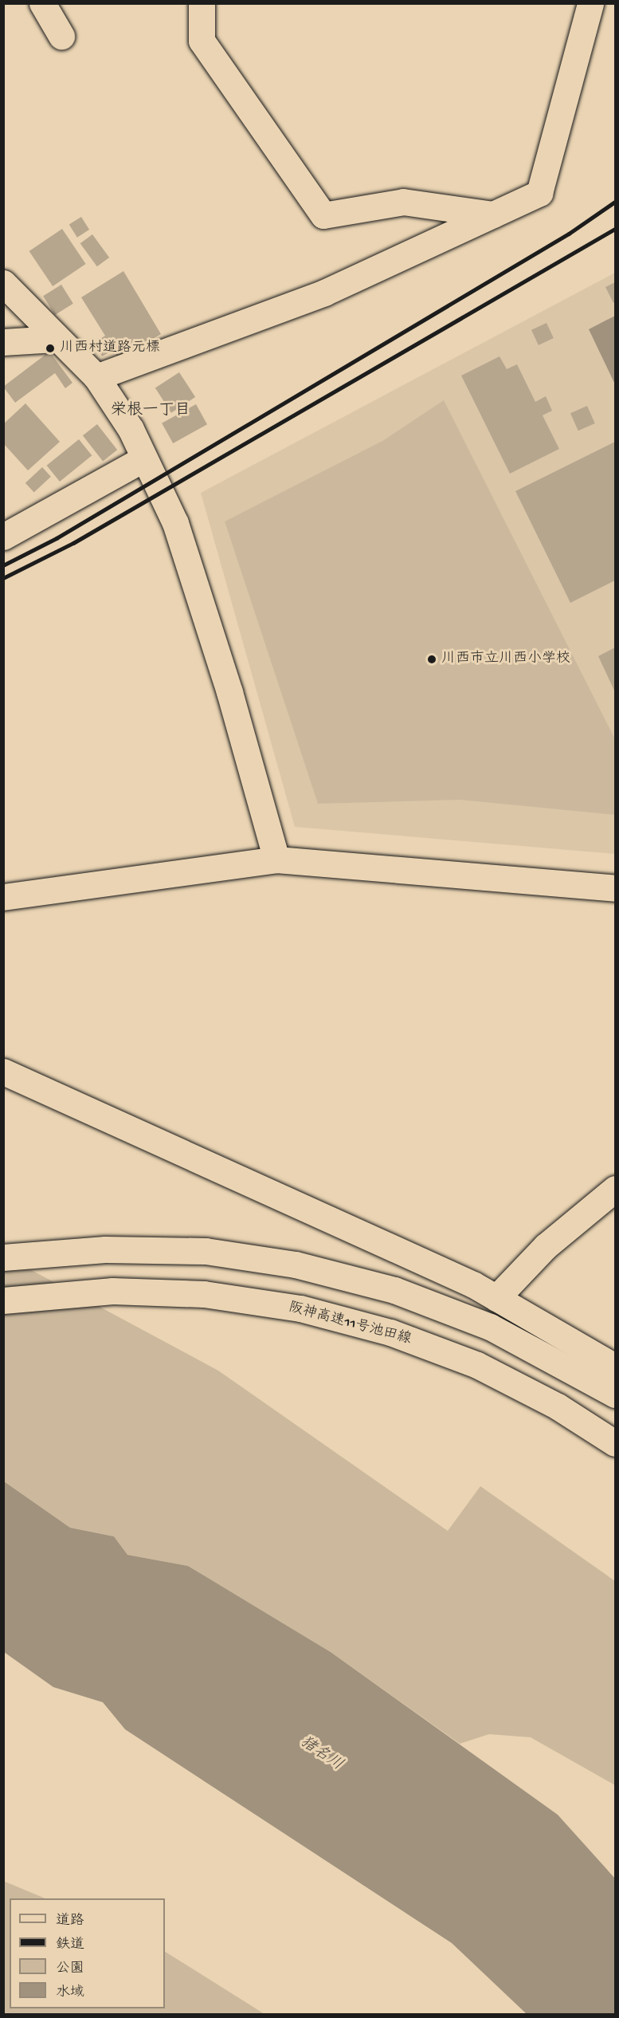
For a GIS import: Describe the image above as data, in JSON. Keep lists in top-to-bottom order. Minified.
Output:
{"streets":{"main road":["阪神高速11号池田線"]},"districts":["栄根一丁目"],"water":["猪名川"],"places":["川西村道路元標","川西市立川西小学校"],"legend":["道路","鉄道","公園","水域"]}
